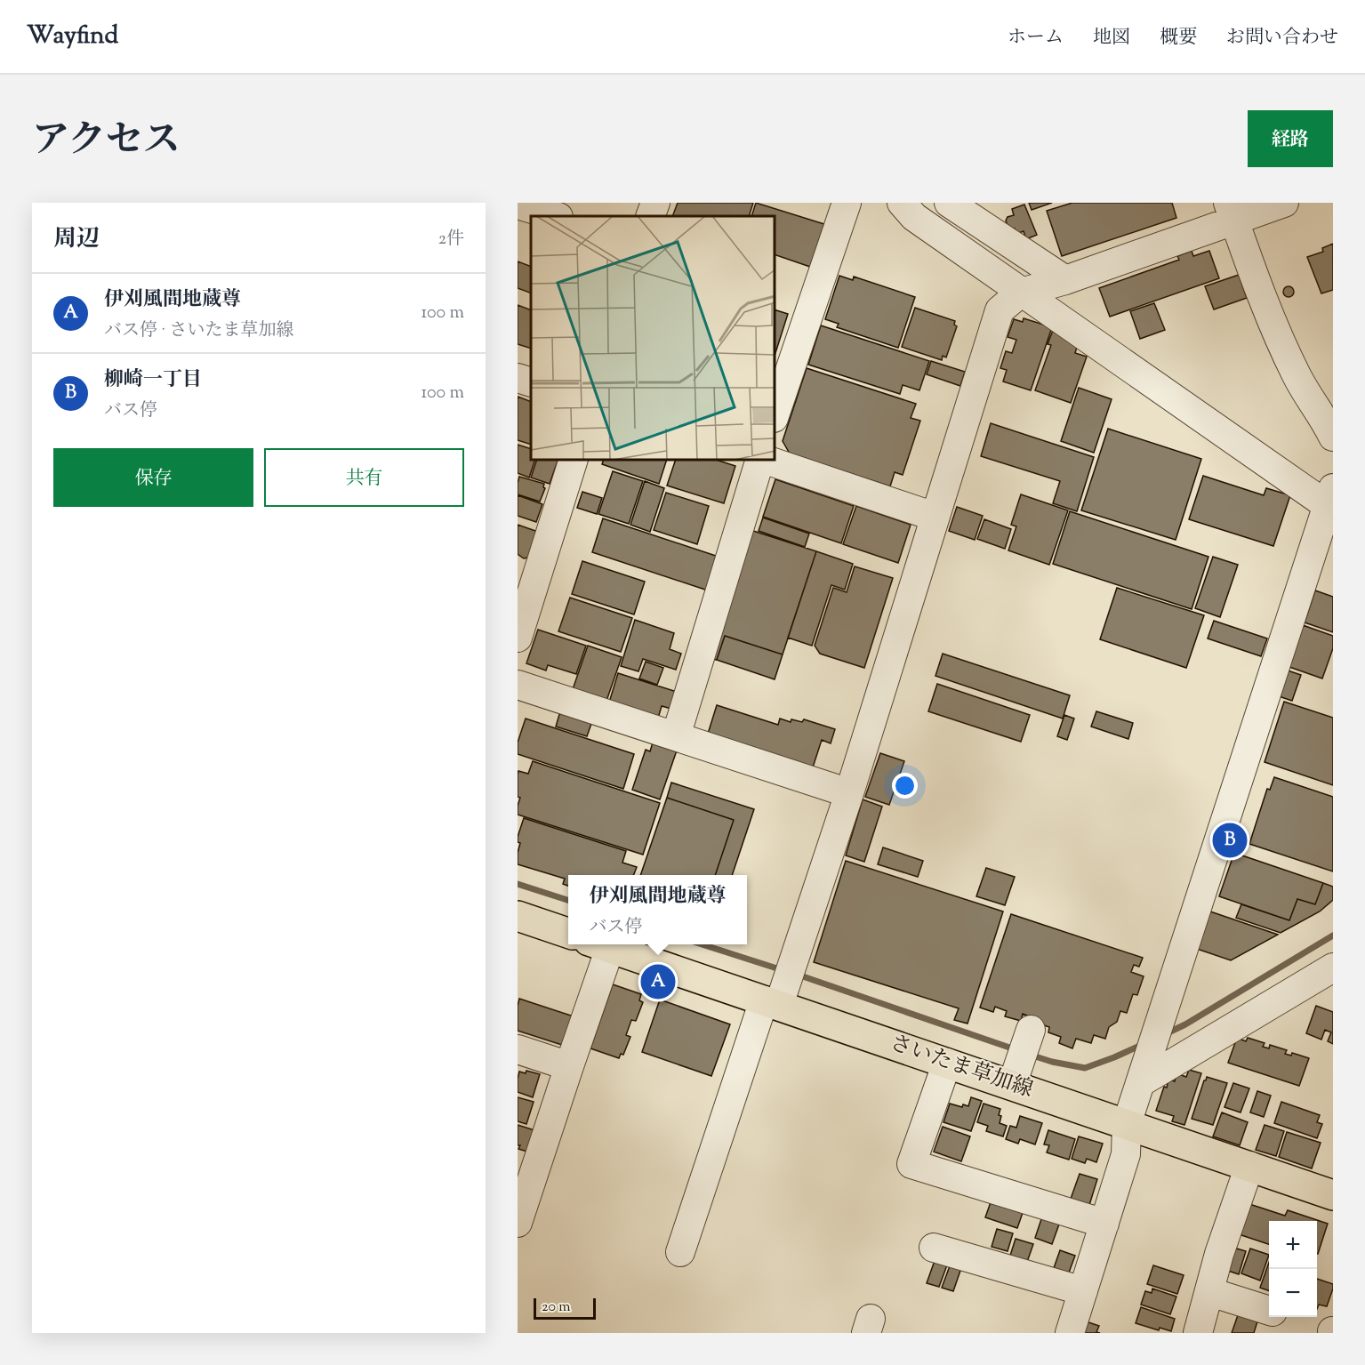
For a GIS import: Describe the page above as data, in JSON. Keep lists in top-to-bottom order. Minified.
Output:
{"streets":{"main road":["さいたま草加線"]},"scale_bar":"20 m","page":{"header":"Wayfind","nav":["ホーム","地図","概要","お問い合わせ"],"title":"アクセス","buttons":["経路",["保存","共有"]],"heading":["周辺","2件"],"list":[{"mark":"A","name":"伊刈風間地蔵尊","note":"バス停 · さいたま草加線","value":"100 m"},{"mark":"B","name":"柳崎一丁目","note":"バス停","value":"100 m"}],"pins":["B","A"],"popup":["伊刈風間地蔵尊","バス停"],"map_buttons":["+","−"],"scale":"20 m"}}
